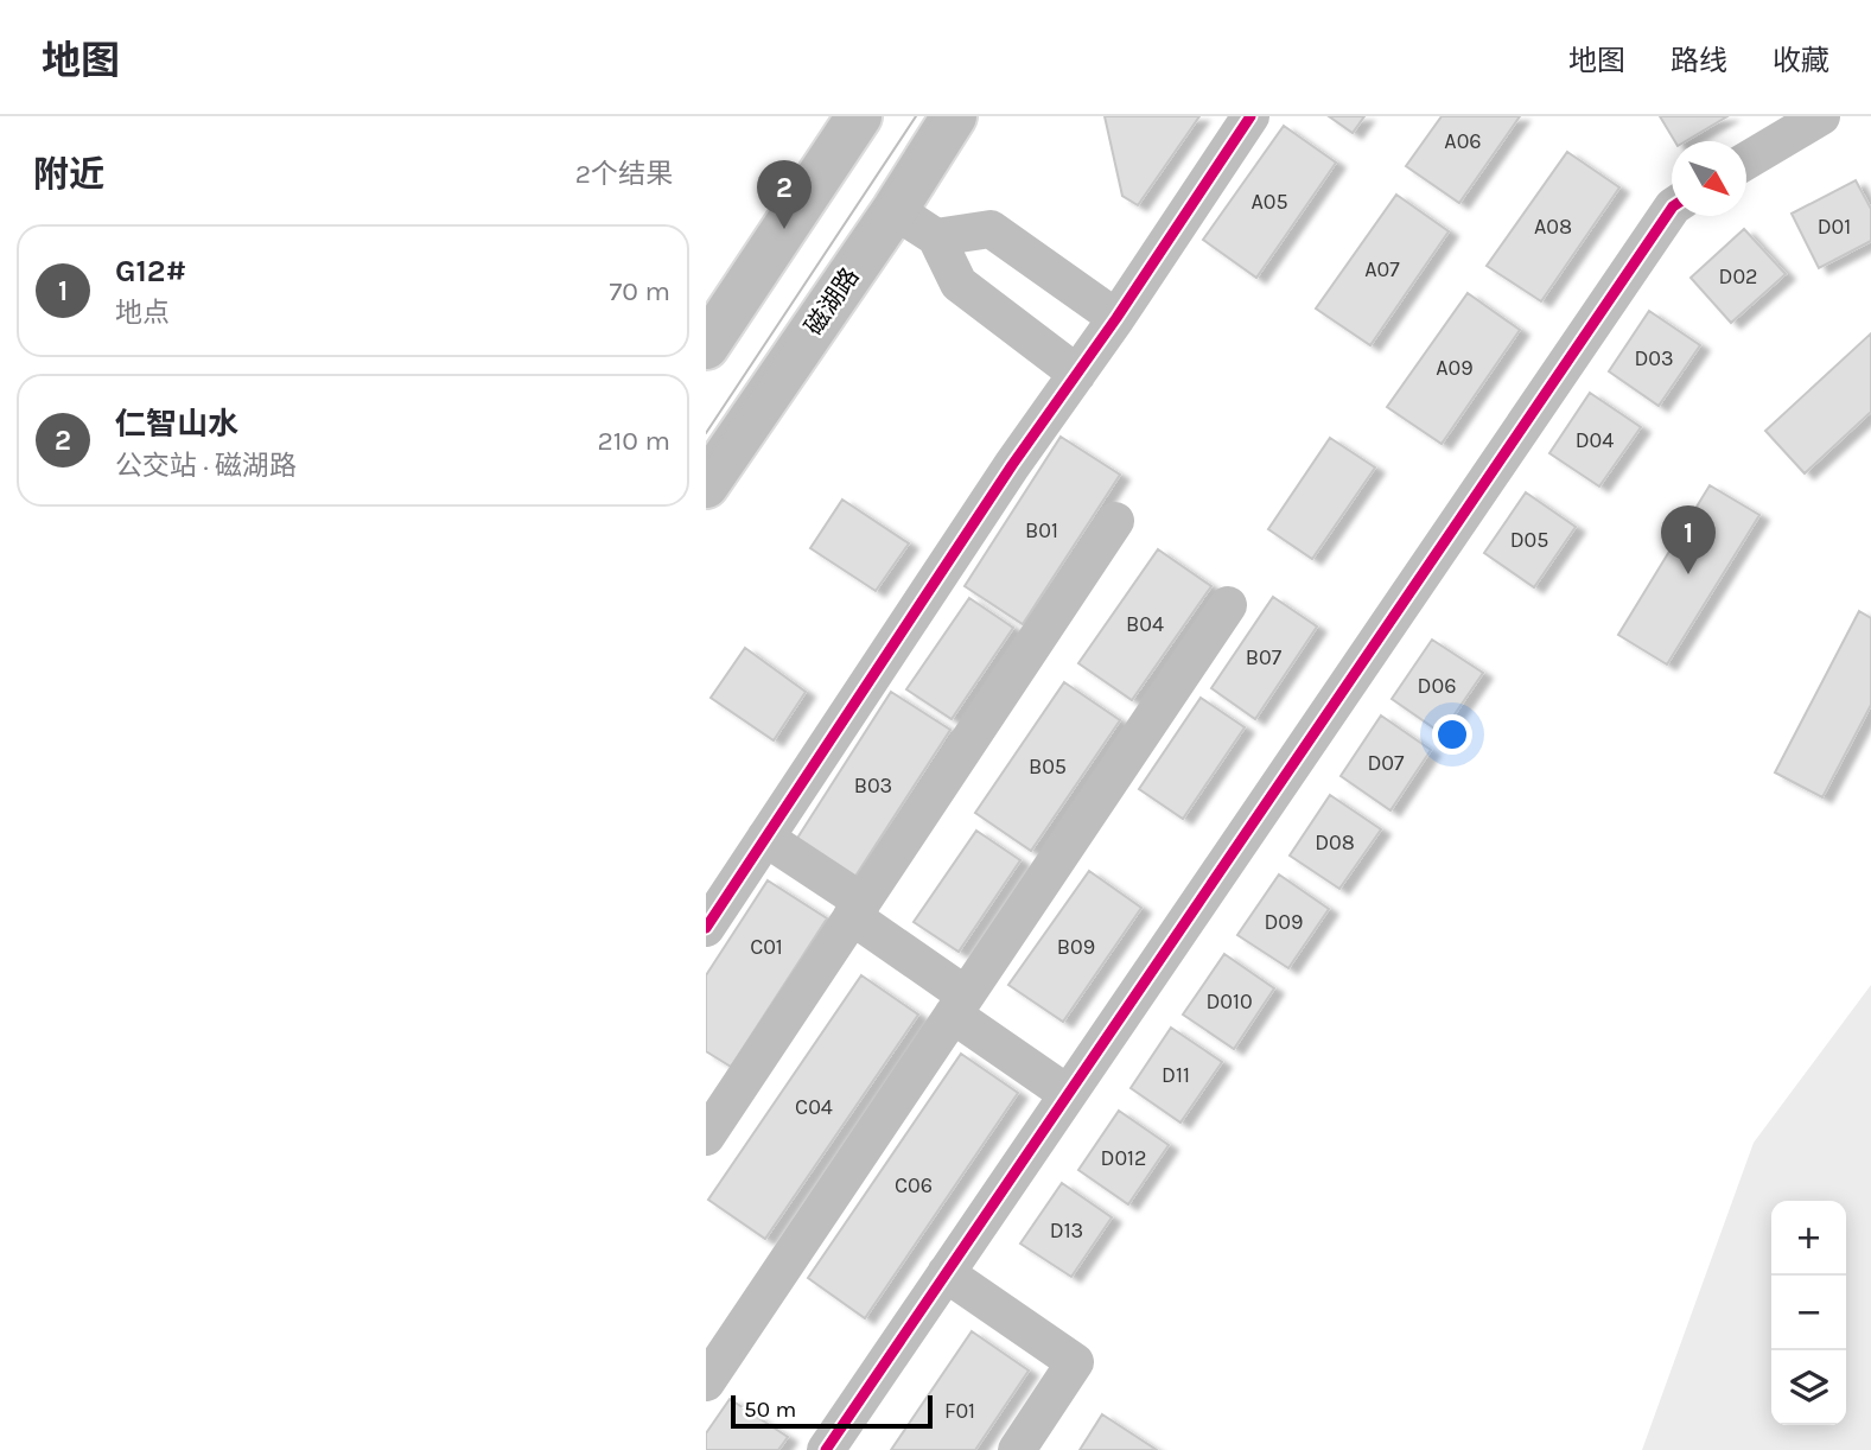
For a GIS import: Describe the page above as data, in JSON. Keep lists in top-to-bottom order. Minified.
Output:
{"streets":{"main road":["磁湖路"]},"house_numbers":["A06","A05","A08","D01","A07","D02","D03","A09","D04","B01","D05","B04","B07","D06","D07","B05","B03","D08","D09","C01","B09","D010","D11","C04","D012","C06","D13","F01"],"scale_bar":"50 m","north":"bottom right","page":{"header":"地图","nav":["地图","路线","收藏"],"heading":["附近","2个结果"],"pins":["2","1"],"list":[{"mark":"1","name":"G12#","note":"地点","value":"70 m"},{"mark":"2","name":"仁智山水","note":"公交站 · 磁湖路","value":"210 m"}],"map_buttons":["+","−"],"scale":"50 m"}}
